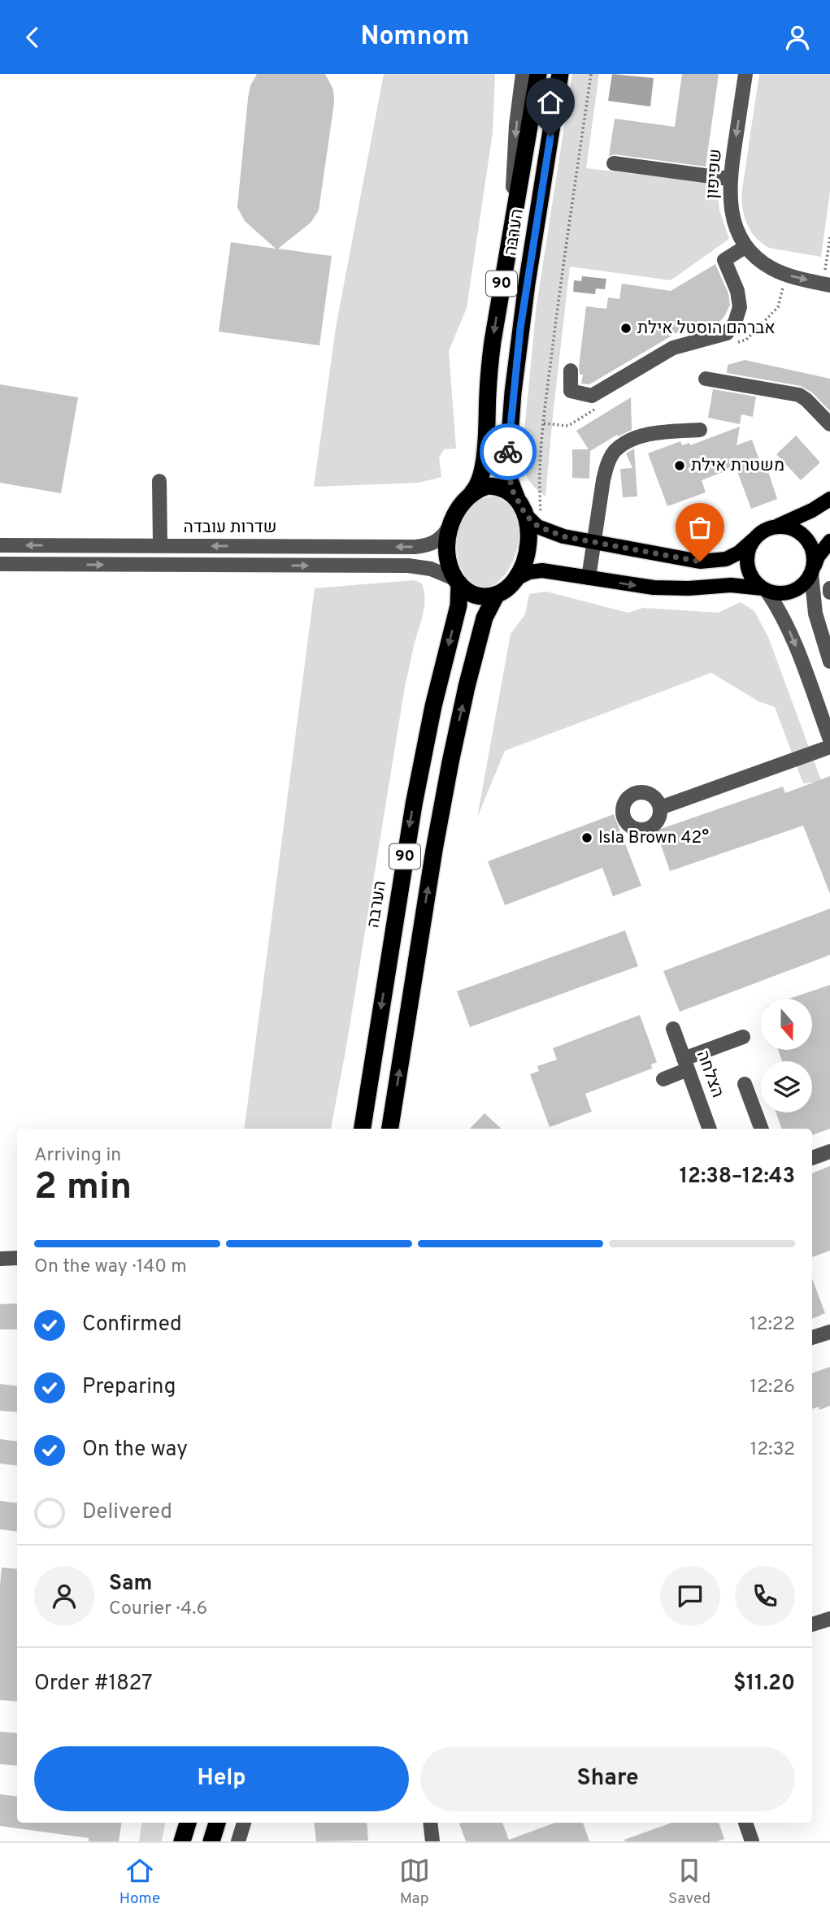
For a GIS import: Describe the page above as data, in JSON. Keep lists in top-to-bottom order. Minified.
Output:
{"streets":{"highway":["הערבה","90"],"street":["שפיפון","שדרות עובדה","הצלחה"]},"crossings":[["הערבה","90"],["הערבה","שדרות עובדה"],["90","שדרות עובדה"]],"places":["אברהם הוסטל אילת","משטרת אילת","Isla Brown 42°"],"north":"bottom","page":{"header":"Nomnom","heading":["2 min","Arriving in","12:38–12:43"],"panel":["Sam","Courier · 4.6","Order #1827","$11.20"],"bar":"On the way · 140 m","list":[["Confirmed","12:22"],["Preparing","12:26"],["On the way","12:32"],"Delivered"],"buttons":["Help","Share"],"tabs":["Home","Map","Saved"]}}
